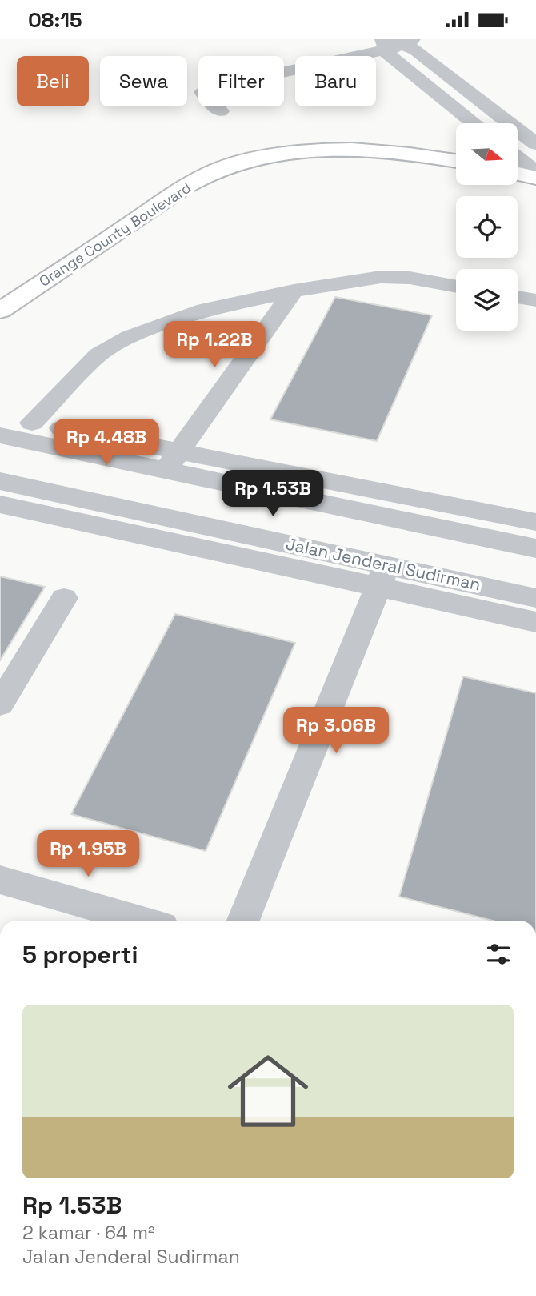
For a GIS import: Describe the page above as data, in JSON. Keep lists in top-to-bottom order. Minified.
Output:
{"streets":{"main road":["Orange County Boulevard"],"street":["Jalan Jenderal Sudirman"]},"north":"right","page":{"status":"08:15","chip":["Beli","Sewa","Filter","Baru"],"price":["Rp 1.22B","Rp 4.48B","Rp 1.53B","Rp 3.06B","Rp 1.95B"],"heading":"5 properti","list":[{"name":"Rp 1.53B","note":"2 kamar · 64 m² · Jalan Jenderal Sudirman"}]}}
